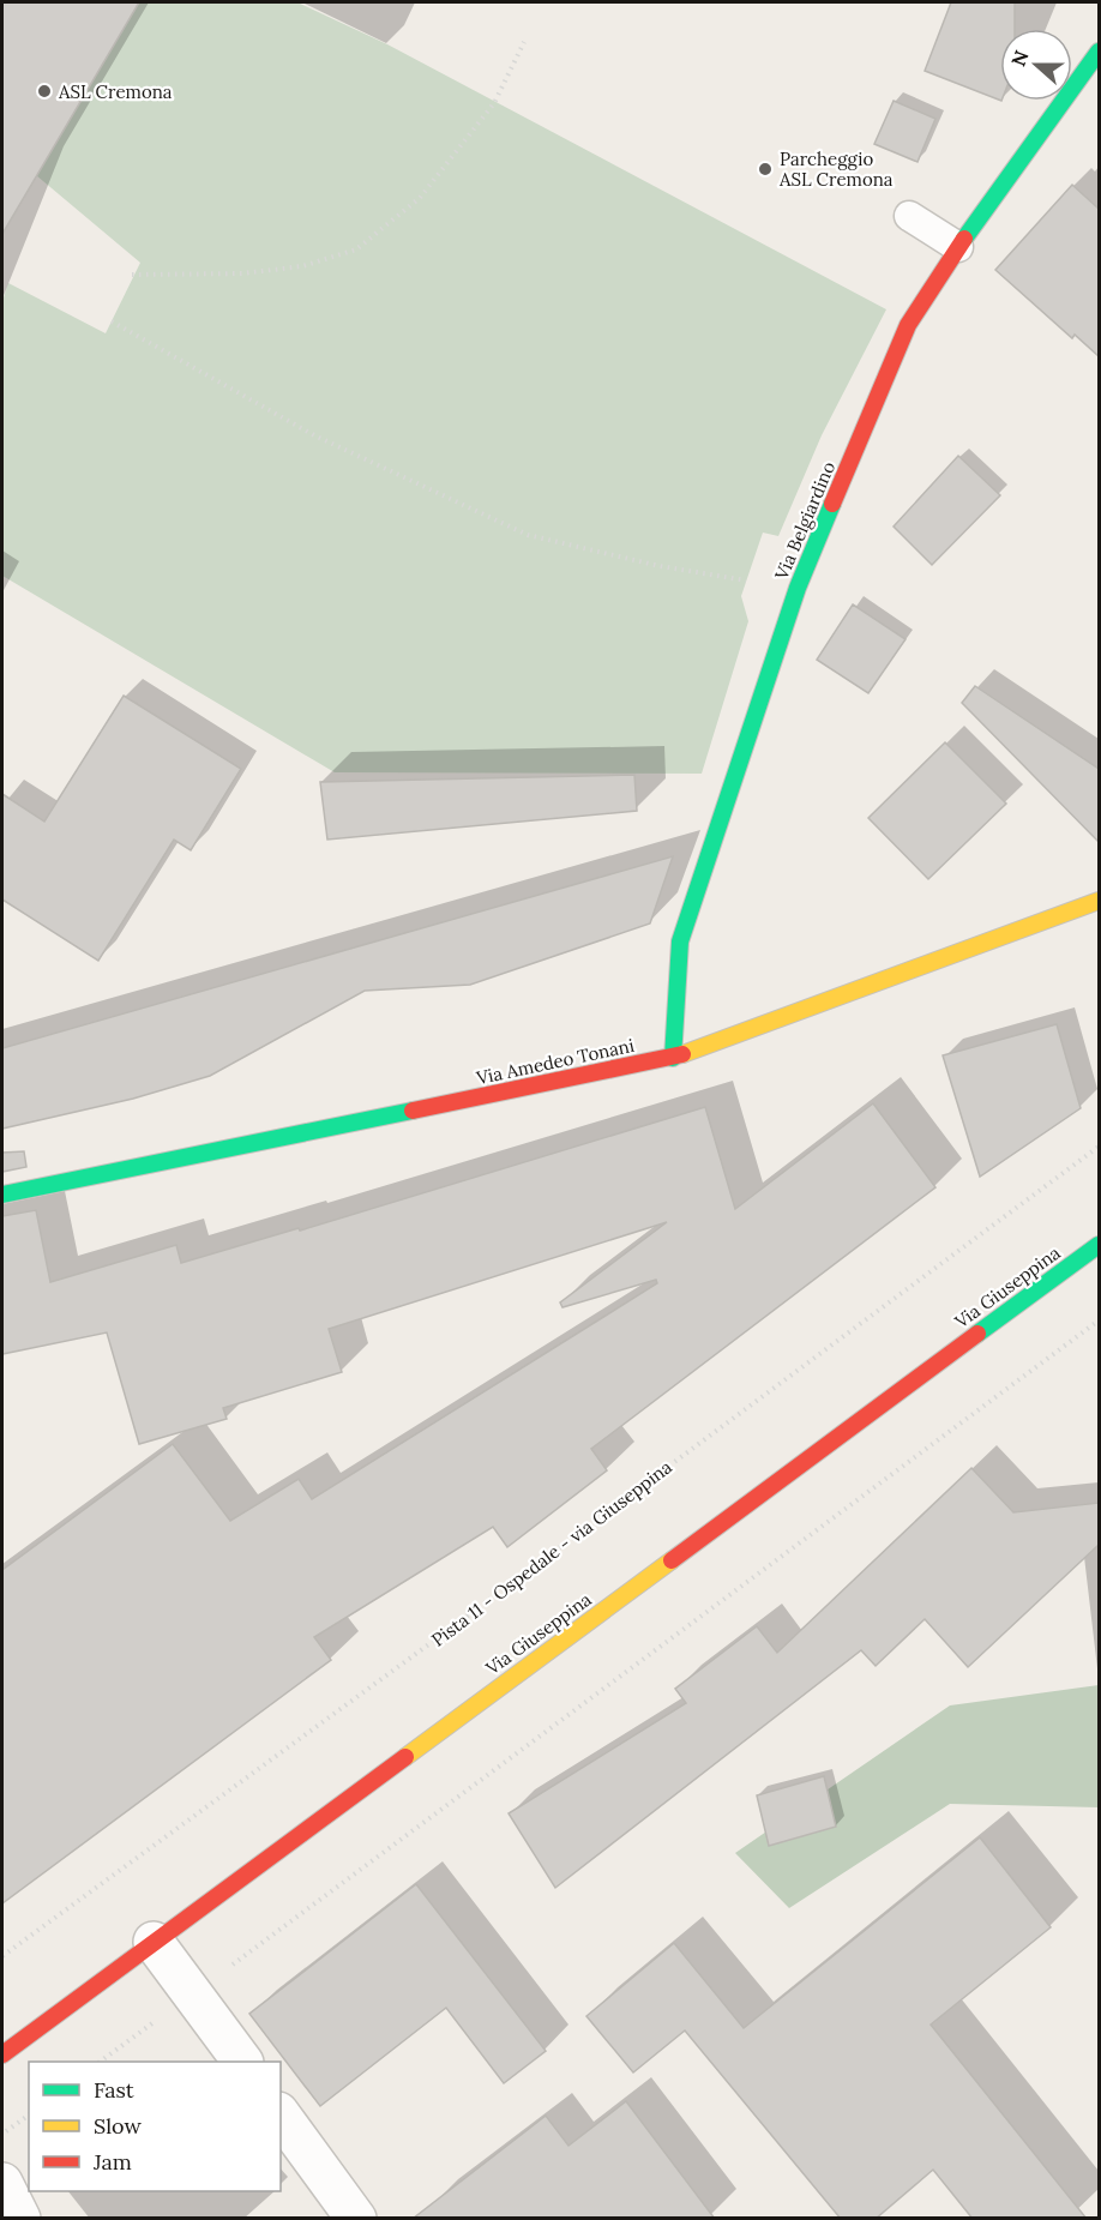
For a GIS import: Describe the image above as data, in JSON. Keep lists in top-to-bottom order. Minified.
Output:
{"streets":{"street":["Via Belgiardino","Via Amedeo Tonani","Via Giuseppina"],"path":["Pista 11 - Ospedale - via Giuseppina"]},"crossings":[["Via Belgiardino","Via Amedeo Tonani"]],"places":["ASL Cremona","Parcheggio ASL Cremona"],"legend":["Fast","Slow","Jam"],"north":"left"}
